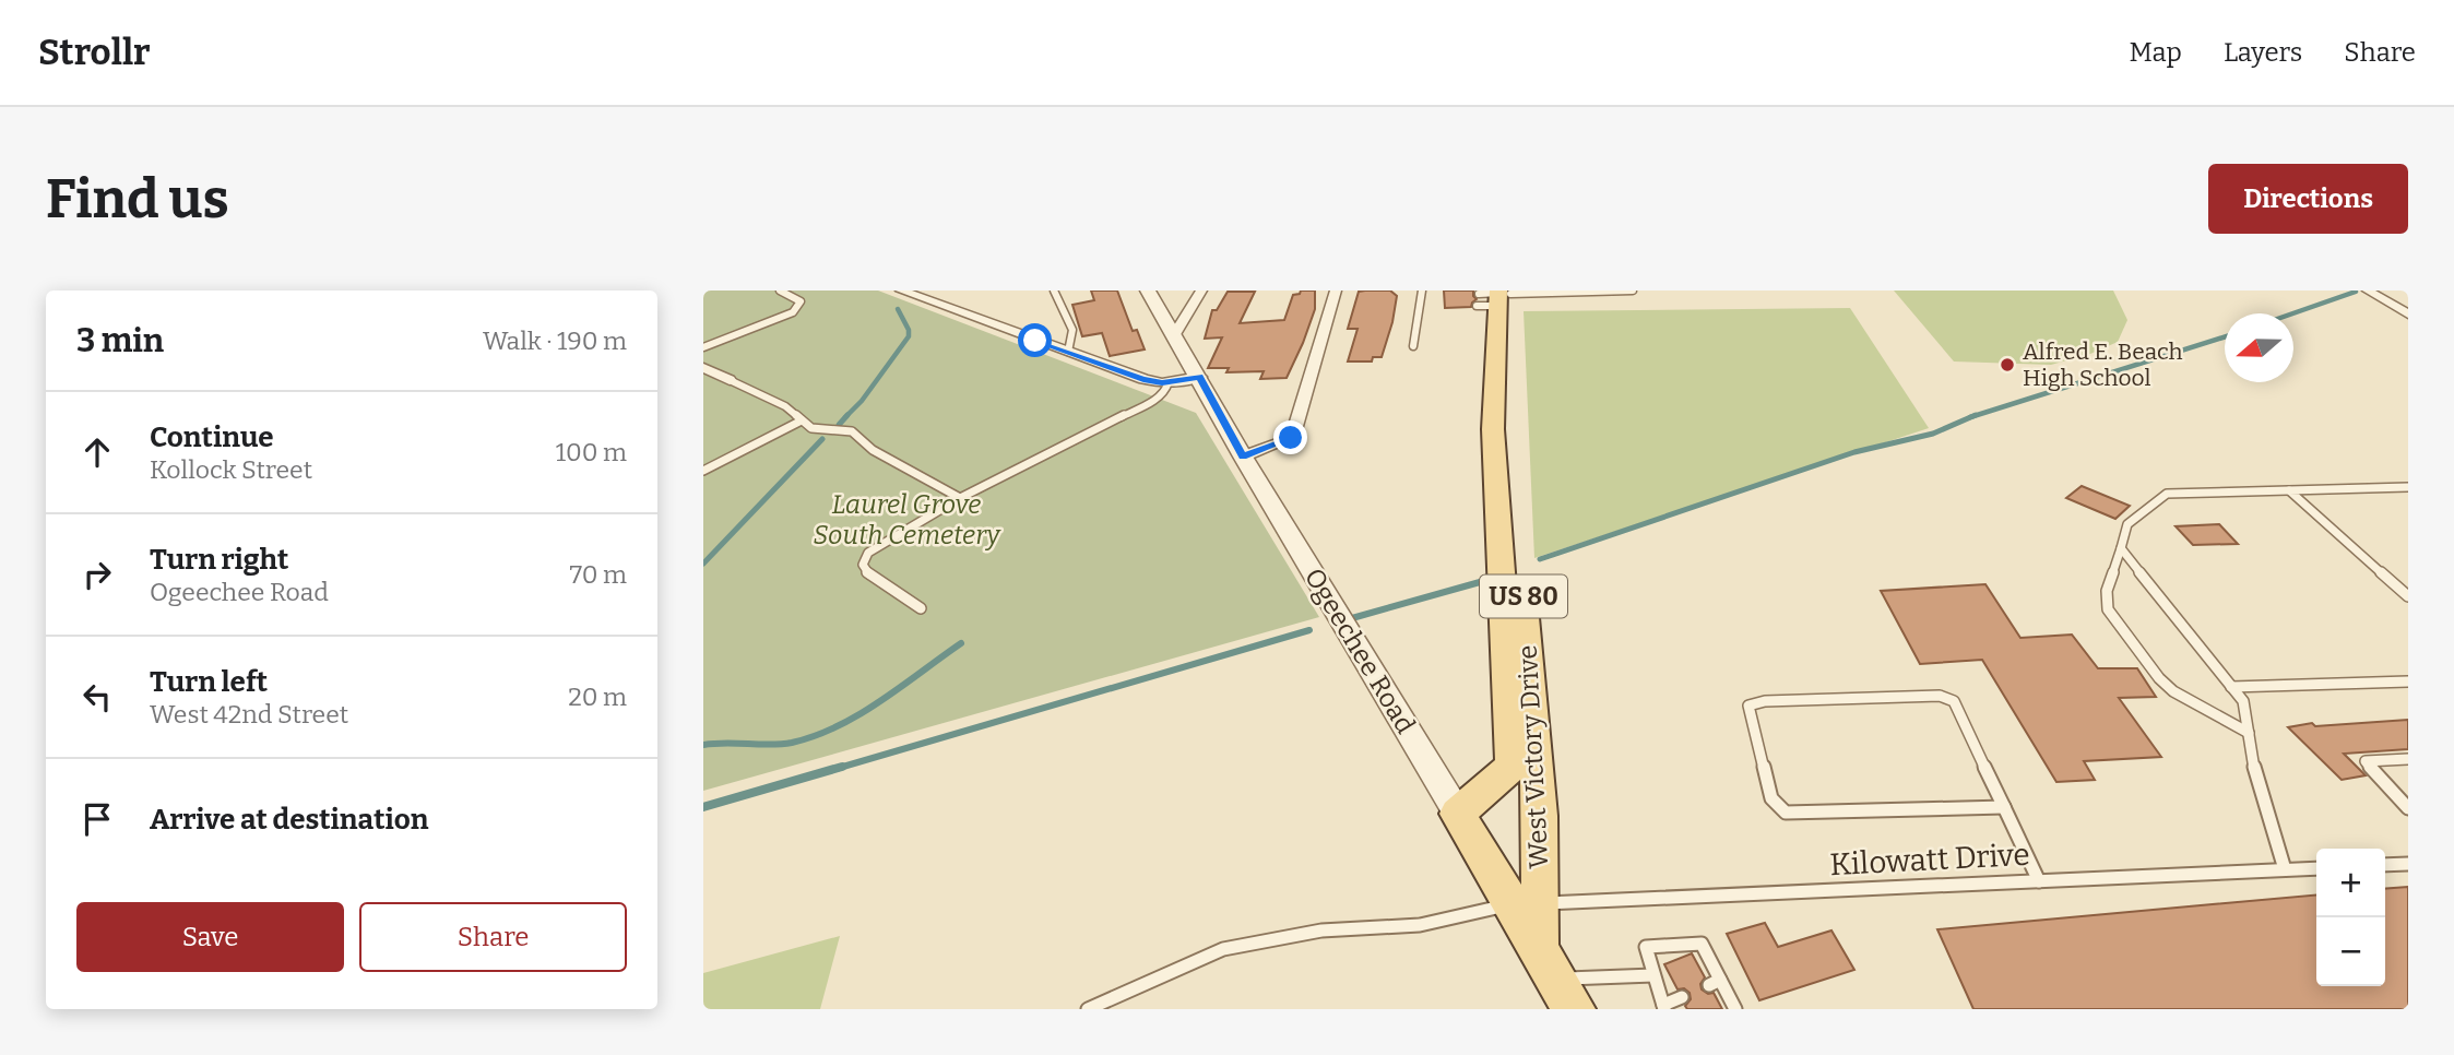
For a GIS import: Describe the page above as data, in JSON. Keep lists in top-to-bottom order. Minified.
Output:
{"streets":{"main road":["US 80","Ogeechee Road","West Victory Drive"],"lane":["Kilowatt Drive"]},"crossings":[["Ogeechee Road","West Victory Drive"],["Ogeechee Road","Kilowatt Drive"],["West Victory Drive","Kilowatt Drive"]],"parks":["Laurel Grove South Cemetery"],"places":["Alfred E. Beach High School"],"north":"left","page":{"header":"Strollr","nav":["Map","Layers","Share"],"buttons":["Directions",["Save","Share"]],"title":"Find us","heading":["3 min","Walk · 190 m"],"list":[["Continue","Kollock Street","100 m"],["Turn right","Ogeechee Road","70 m"],["Turn left","West 42nd Street","20 m"],"Arrive at destination"],"map_buttons":["+","−"]}}
